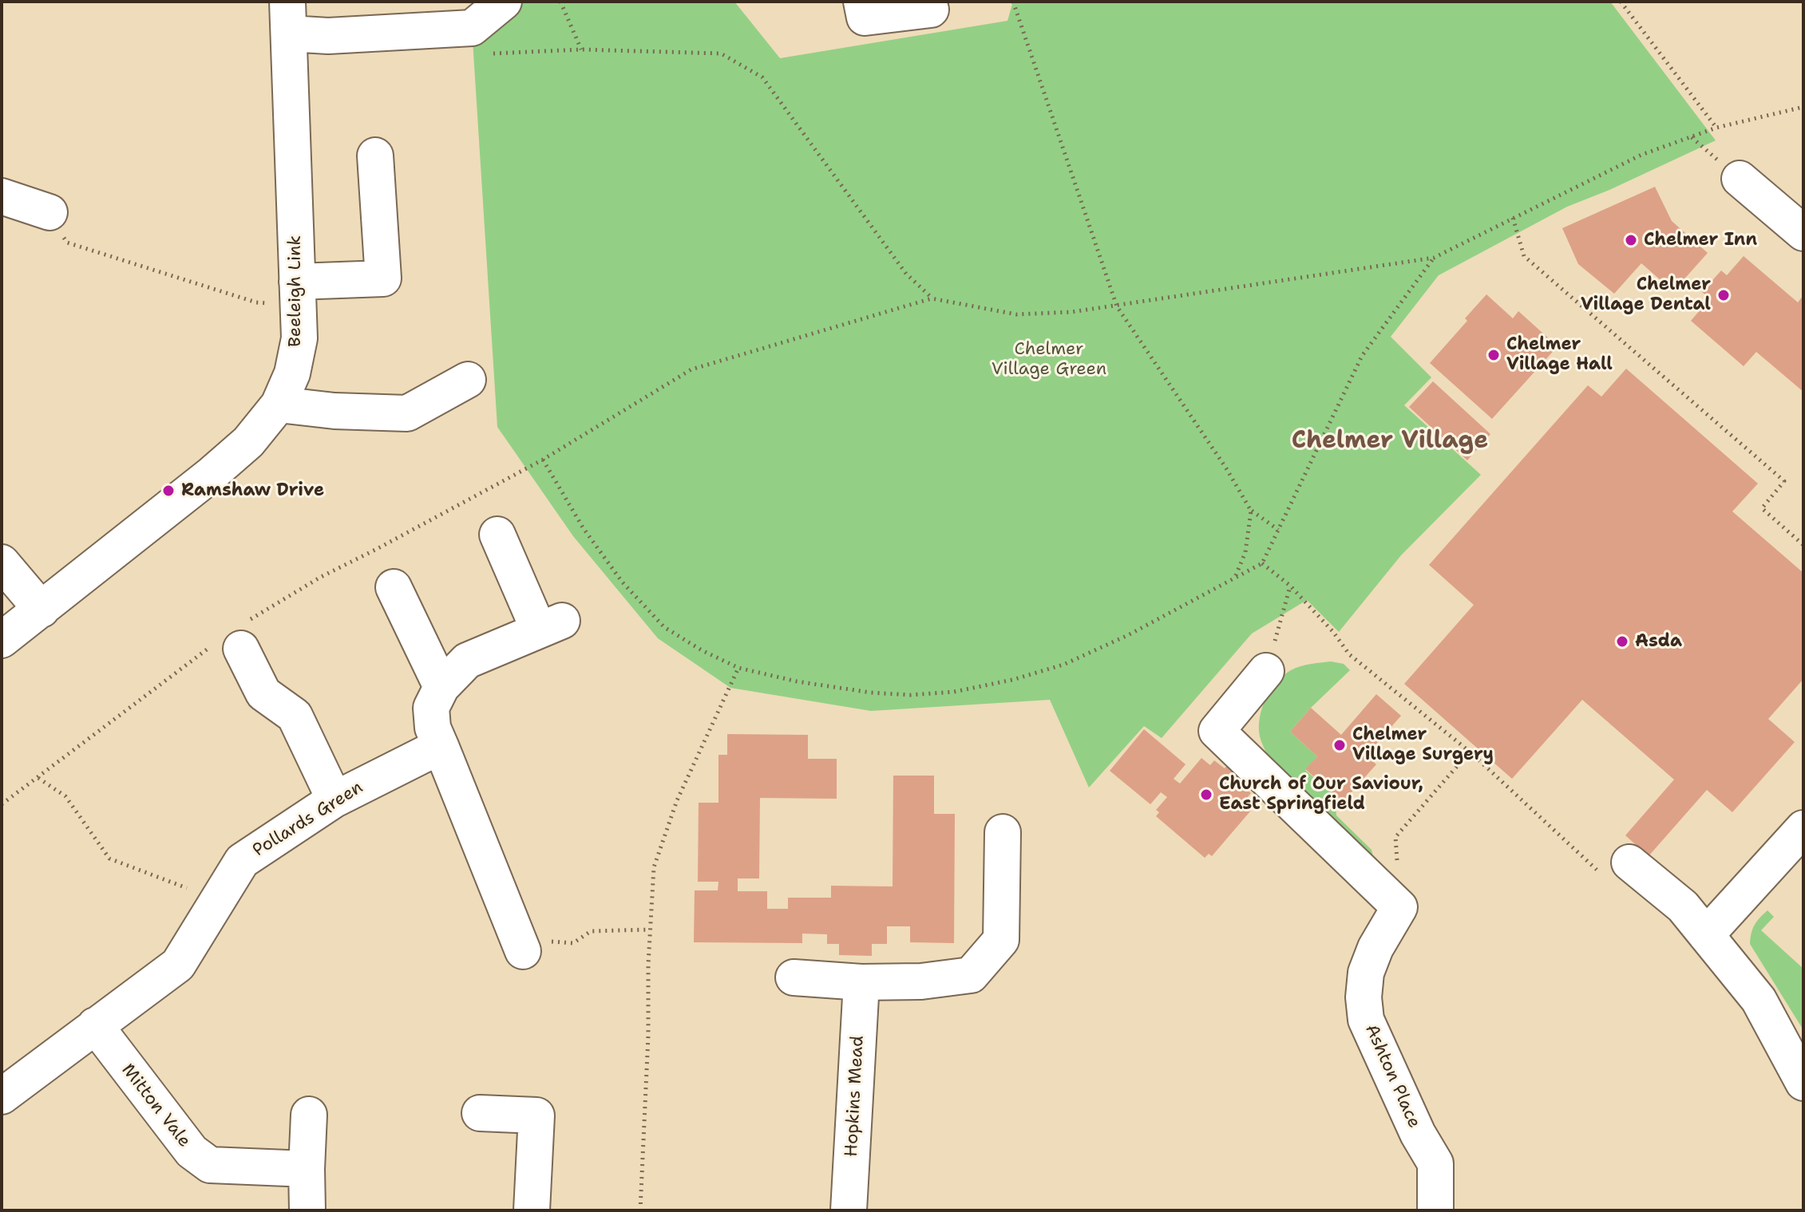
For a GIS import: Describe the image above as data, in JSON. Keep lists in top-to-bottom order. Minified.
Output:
{"streets":{"street":["Beeleigh Link","Pollards Green","Ashton Place","Hopkins Mead","Mitton Vale"]},"crossings":[["Pollards Green","Mitton Vale"]],"districts":["Chelmer Village"],"parks":["Chelmer Village Green"],"places":["Chelmer Inn","Chelmer Village Dental","Chelmer Village Hall","Ramshaw Drive","Asda","Chelmer Village Surgery","Church of Our Saviour, East Springfield"]}
